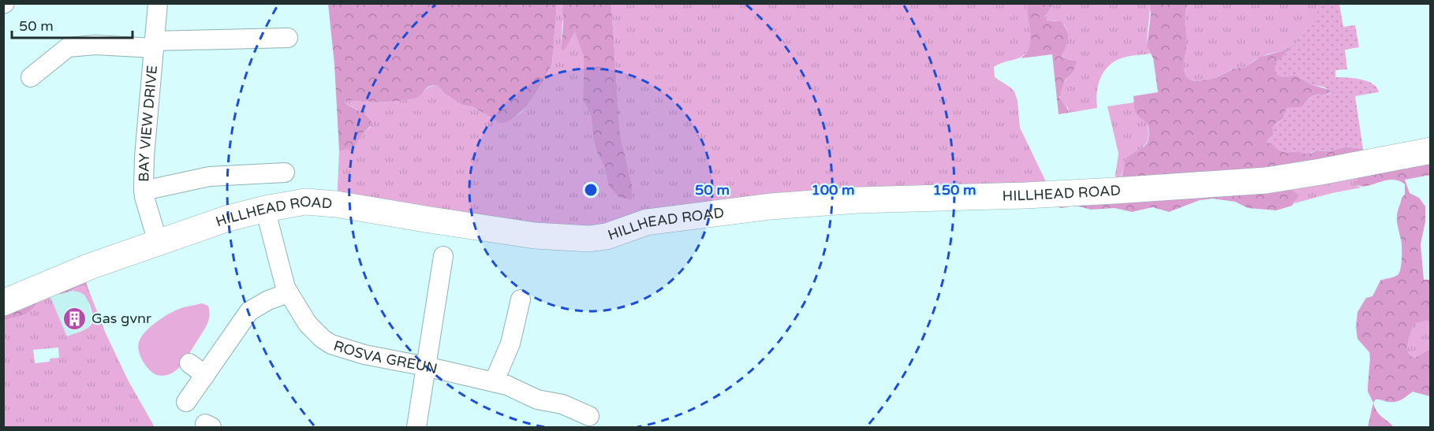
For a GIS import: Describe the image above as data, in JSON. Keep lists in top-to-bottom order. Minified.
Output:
{"streets":{"street":["BAY VIEW DRIVE","HILLHEAD ROAD","ROSVA GREUN"]},"crossings":[["BAY VIEW DRIVE","HILLHEAD ROAD"],["HILLHEAD ROAD","ROSVA GREUN"]],"places":{"building":["Gas gvnr"]},"scale_bar":"50 m","rings":["50 m","100 m","150 m"]}
